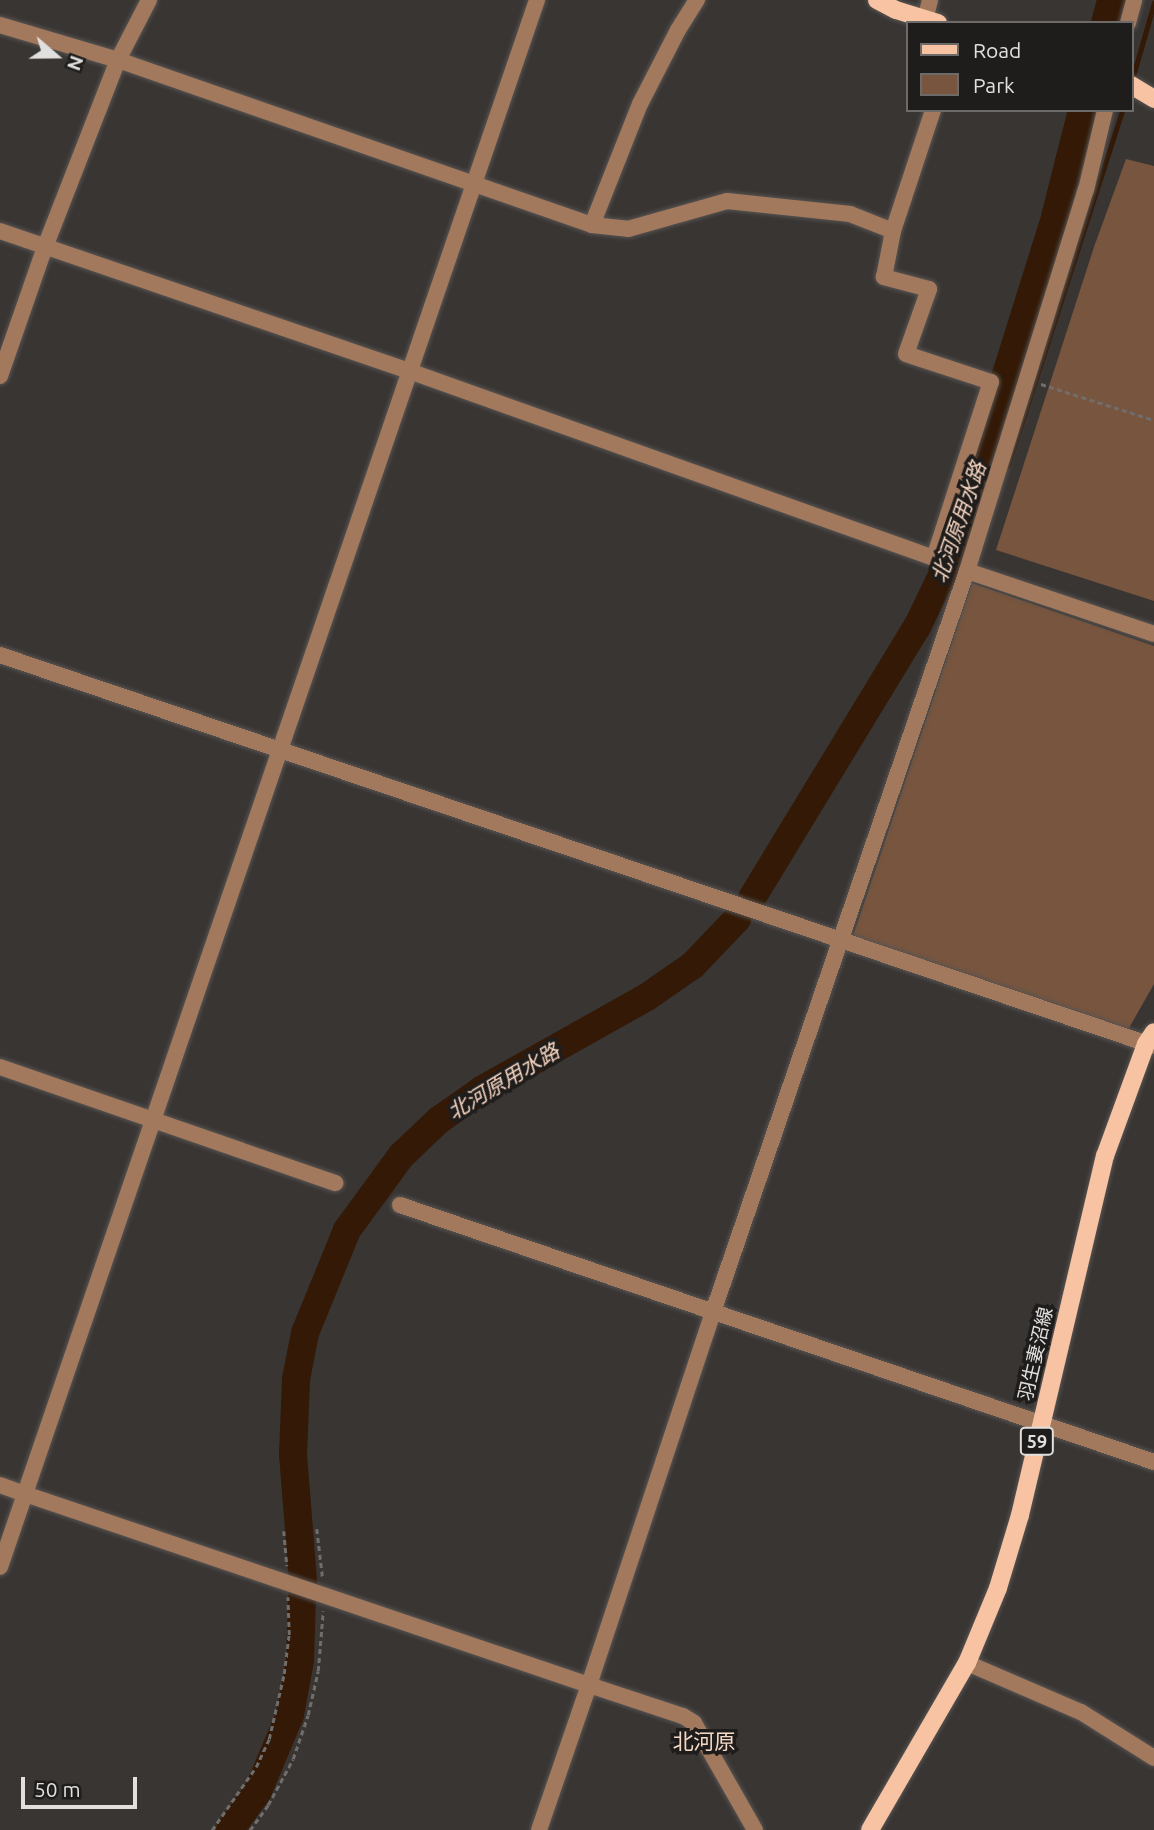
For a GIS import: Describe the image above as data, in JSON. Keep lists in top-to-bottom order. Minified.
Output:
{"streets":{"main road":["羽生妻沼線","59"]},"districts":["北河原"],"water":["北河原用水路"],"legend":["Road","Park"],"scale_bar":"50 m","north":"right"}
